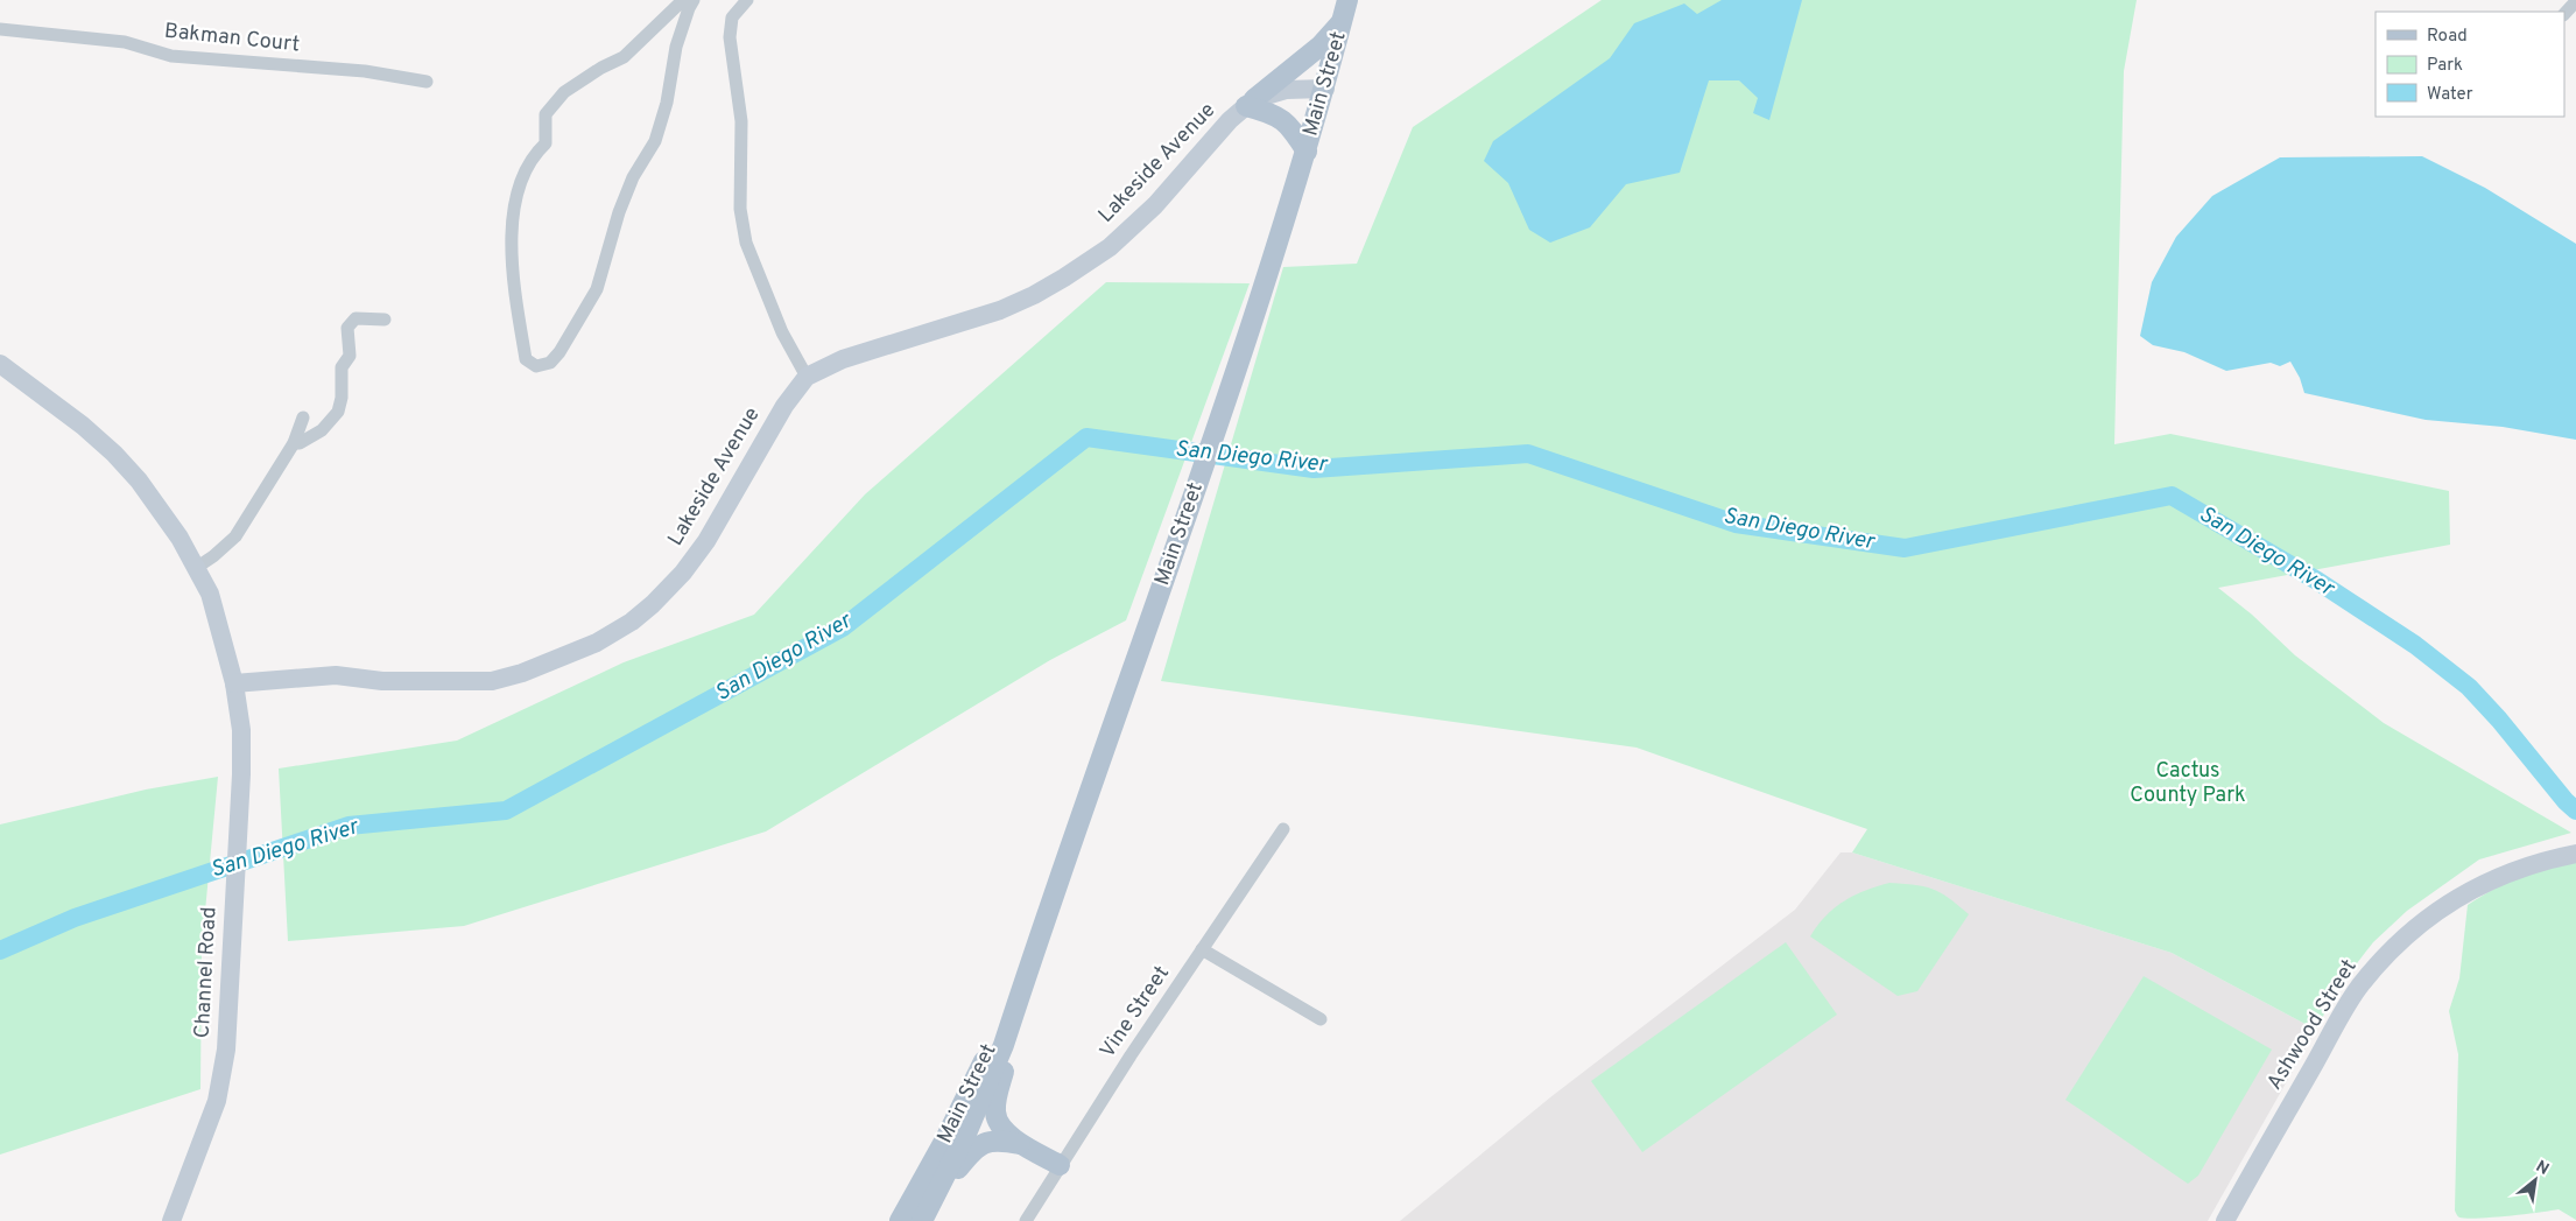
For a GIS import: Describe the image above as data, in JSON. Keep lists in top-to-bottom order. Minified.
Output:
{"streets":{"main road":["Main Street","Lakeside Avenue","Channel Road","Ashwood Street"],"street":["Bakman Court","Vine Street"]},"crossings":[["Main Street","Lakeside Avenue"],["Lakeside Avenue","Channel Road"]],"water":["San Diego River"],"parks":["Cactus County Park"],"legend":["Road","Park","Water"],"north":"top right"}
